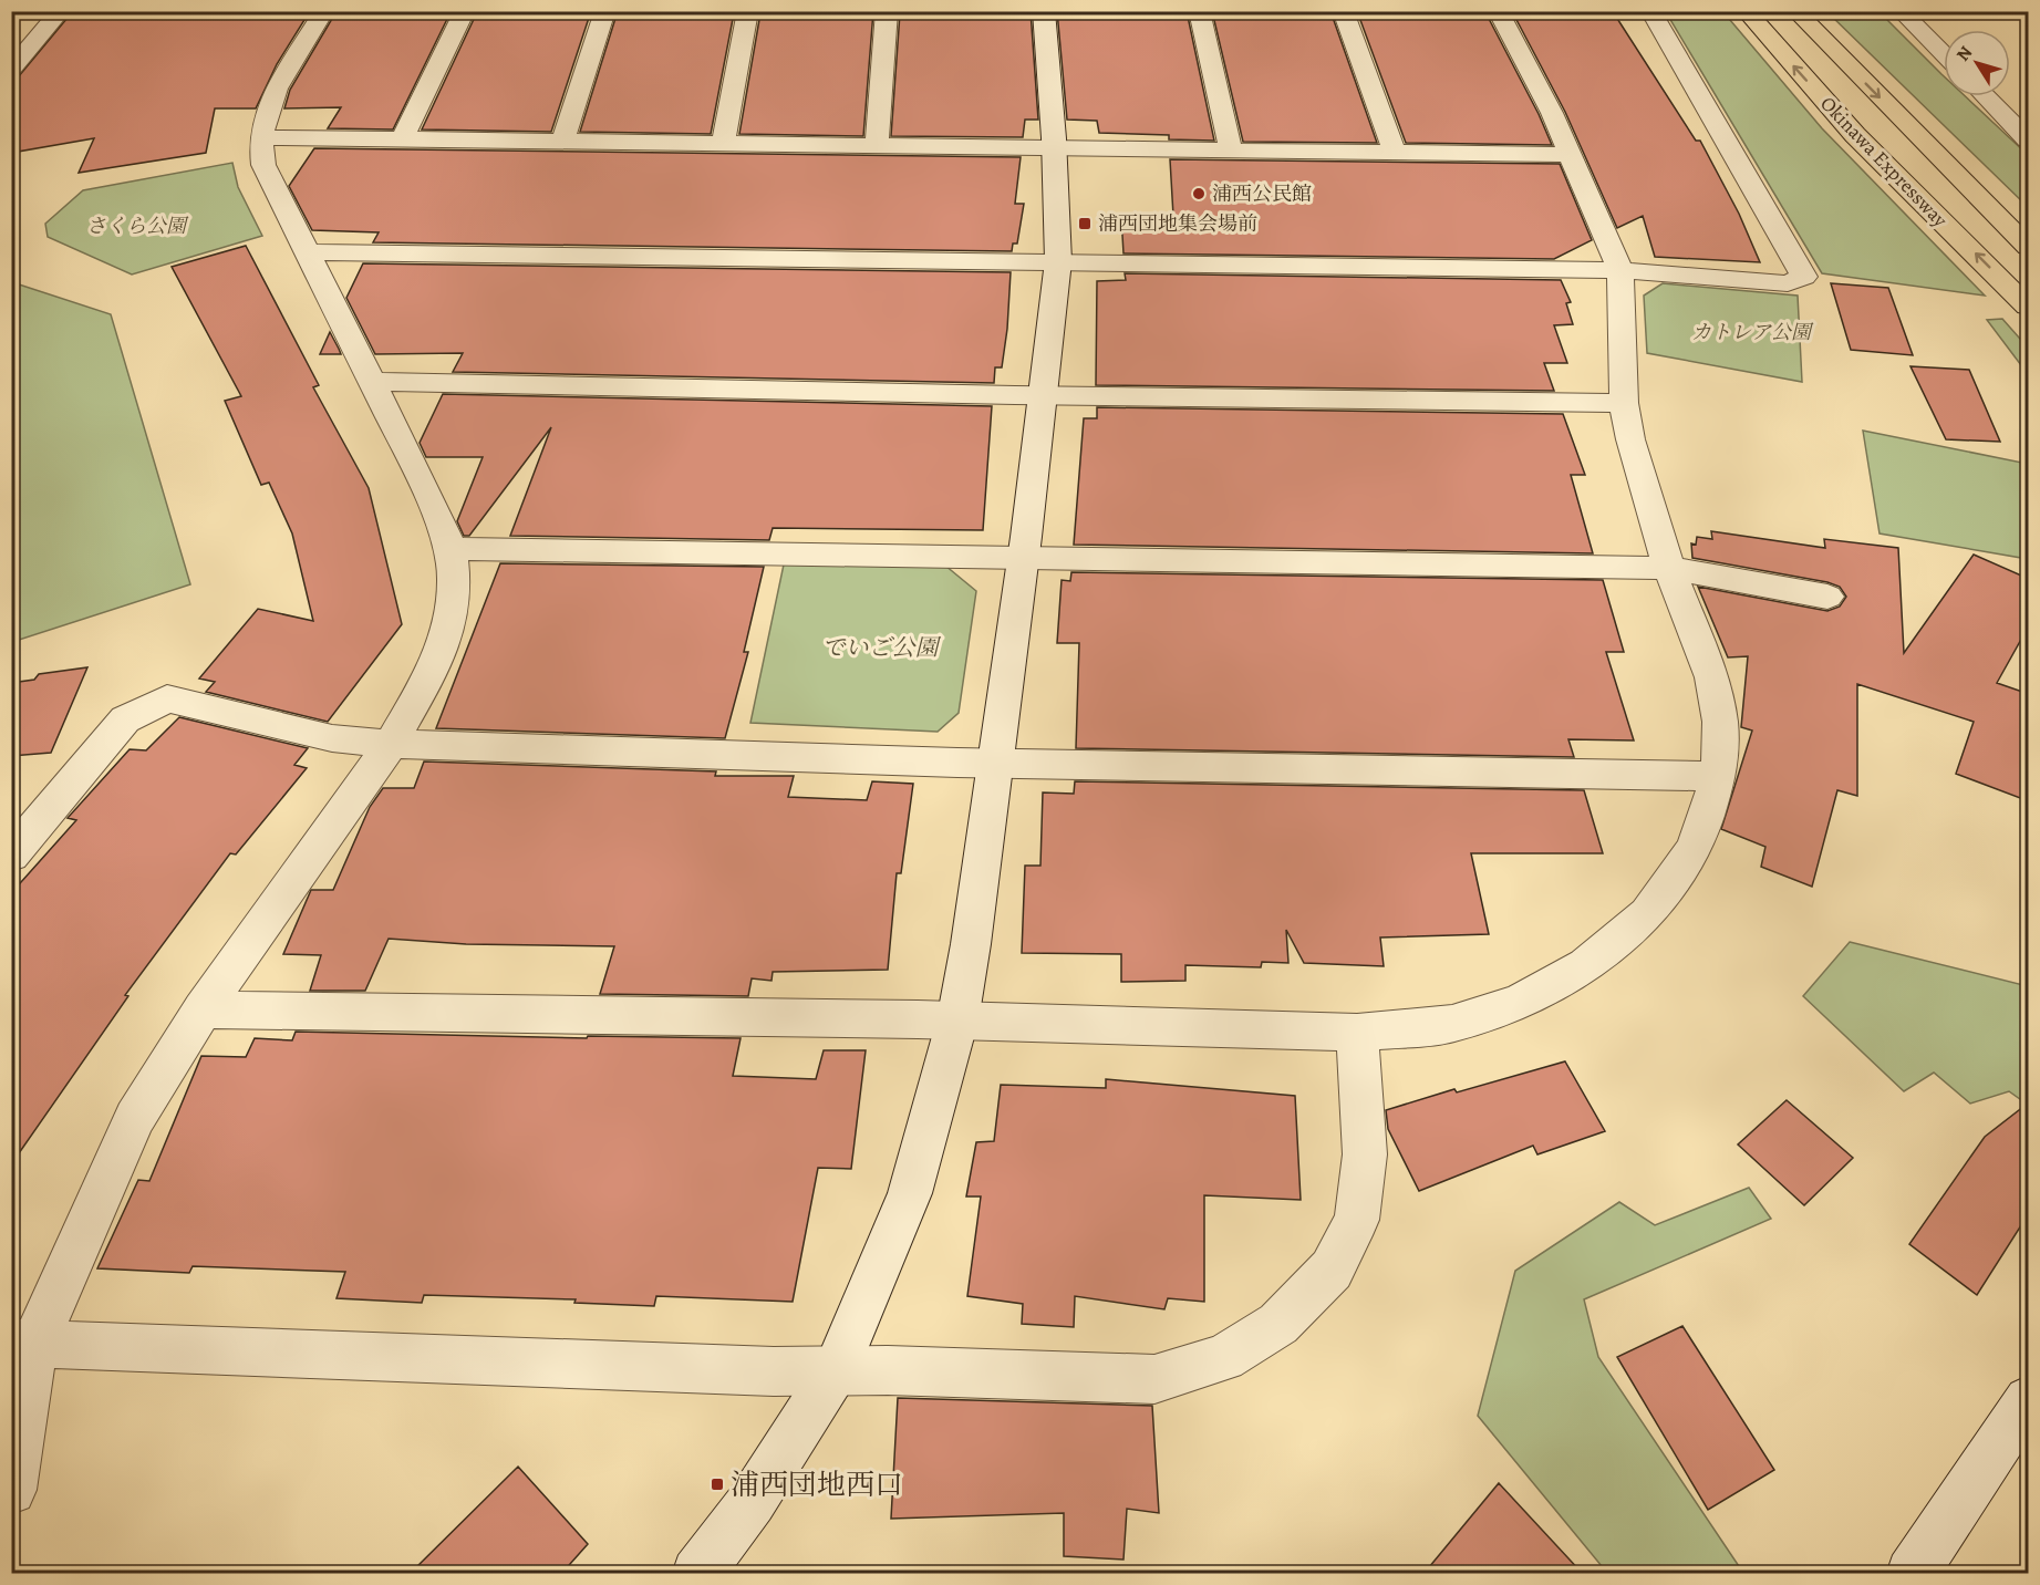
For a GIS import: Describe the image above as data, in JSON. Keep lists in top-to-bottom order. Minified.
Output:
{"streets":{"highway":["Okinawa Expressway"]},"parks":["さくら公園","カトレア公園","でいご公園"],"places":{"other":["浦西公民館"],"transit":["浦西団地集会場前","浦西団地西口"]},"north":"top left"}
